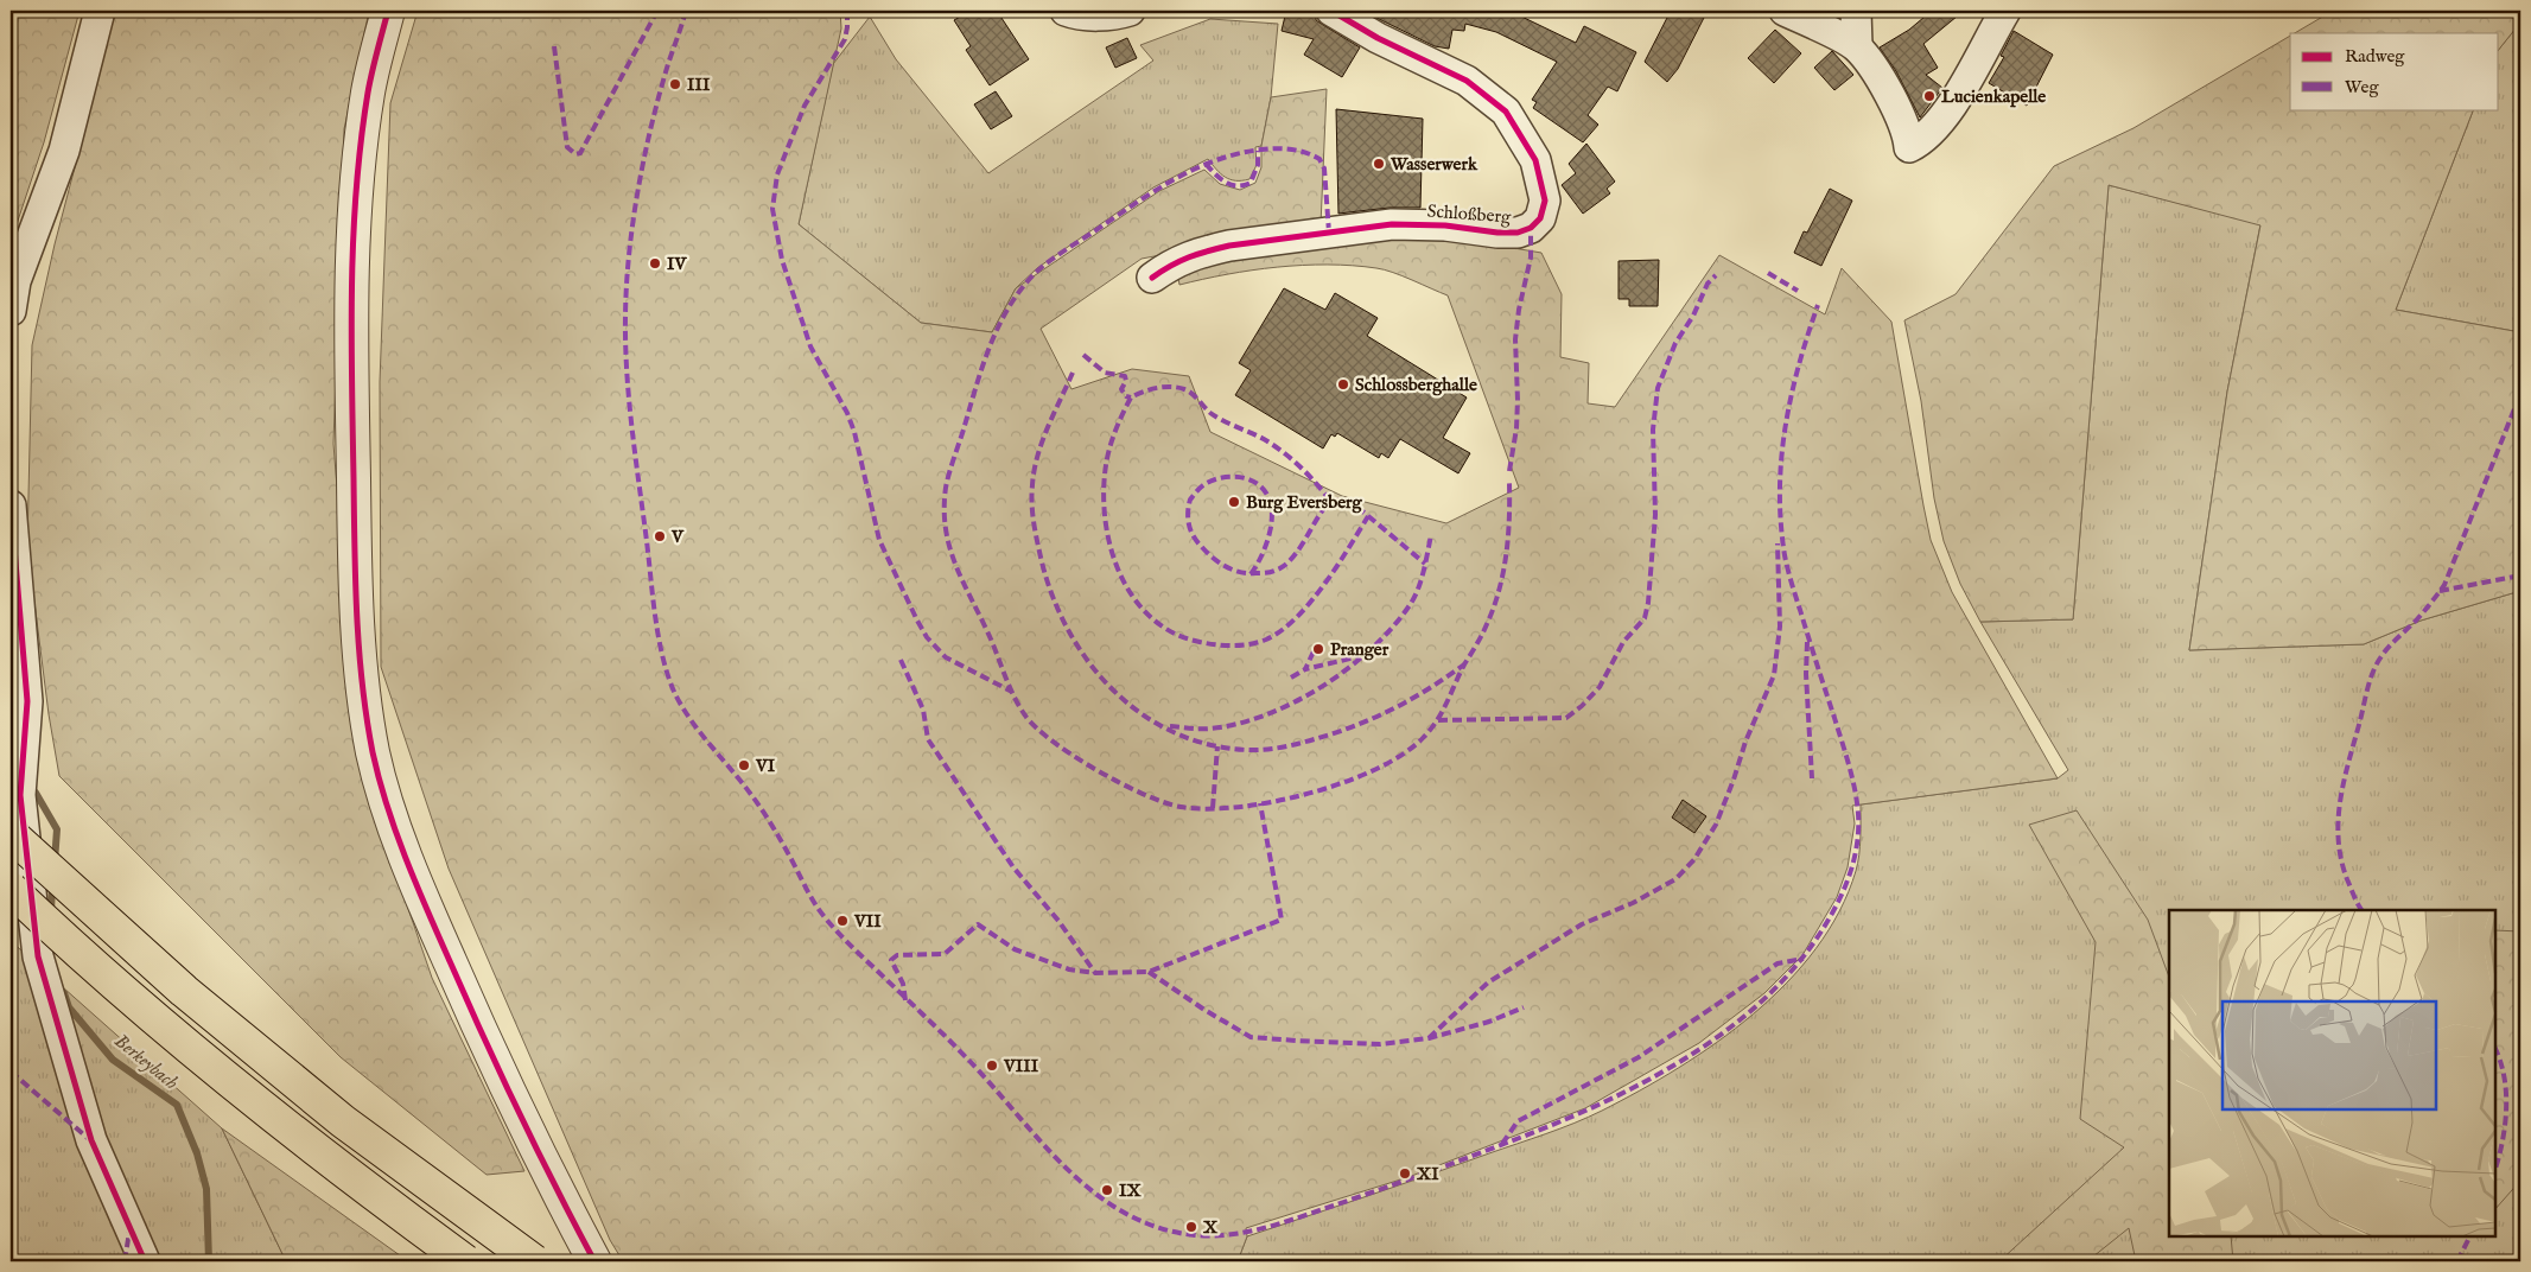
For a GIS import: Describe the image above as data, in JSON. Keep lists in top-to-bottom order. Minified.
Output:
{"streets":{"street":["Schloßberg"]},"water":["Berkeybach"],"places":["III","Lucienkapelle","Wasserwerk","IV","Schlossberghalle","Burg Eversberg","V","Pranger","VI","VII","VIII","XI","IX","X"],"legend":["Radweg","Weg"]}
